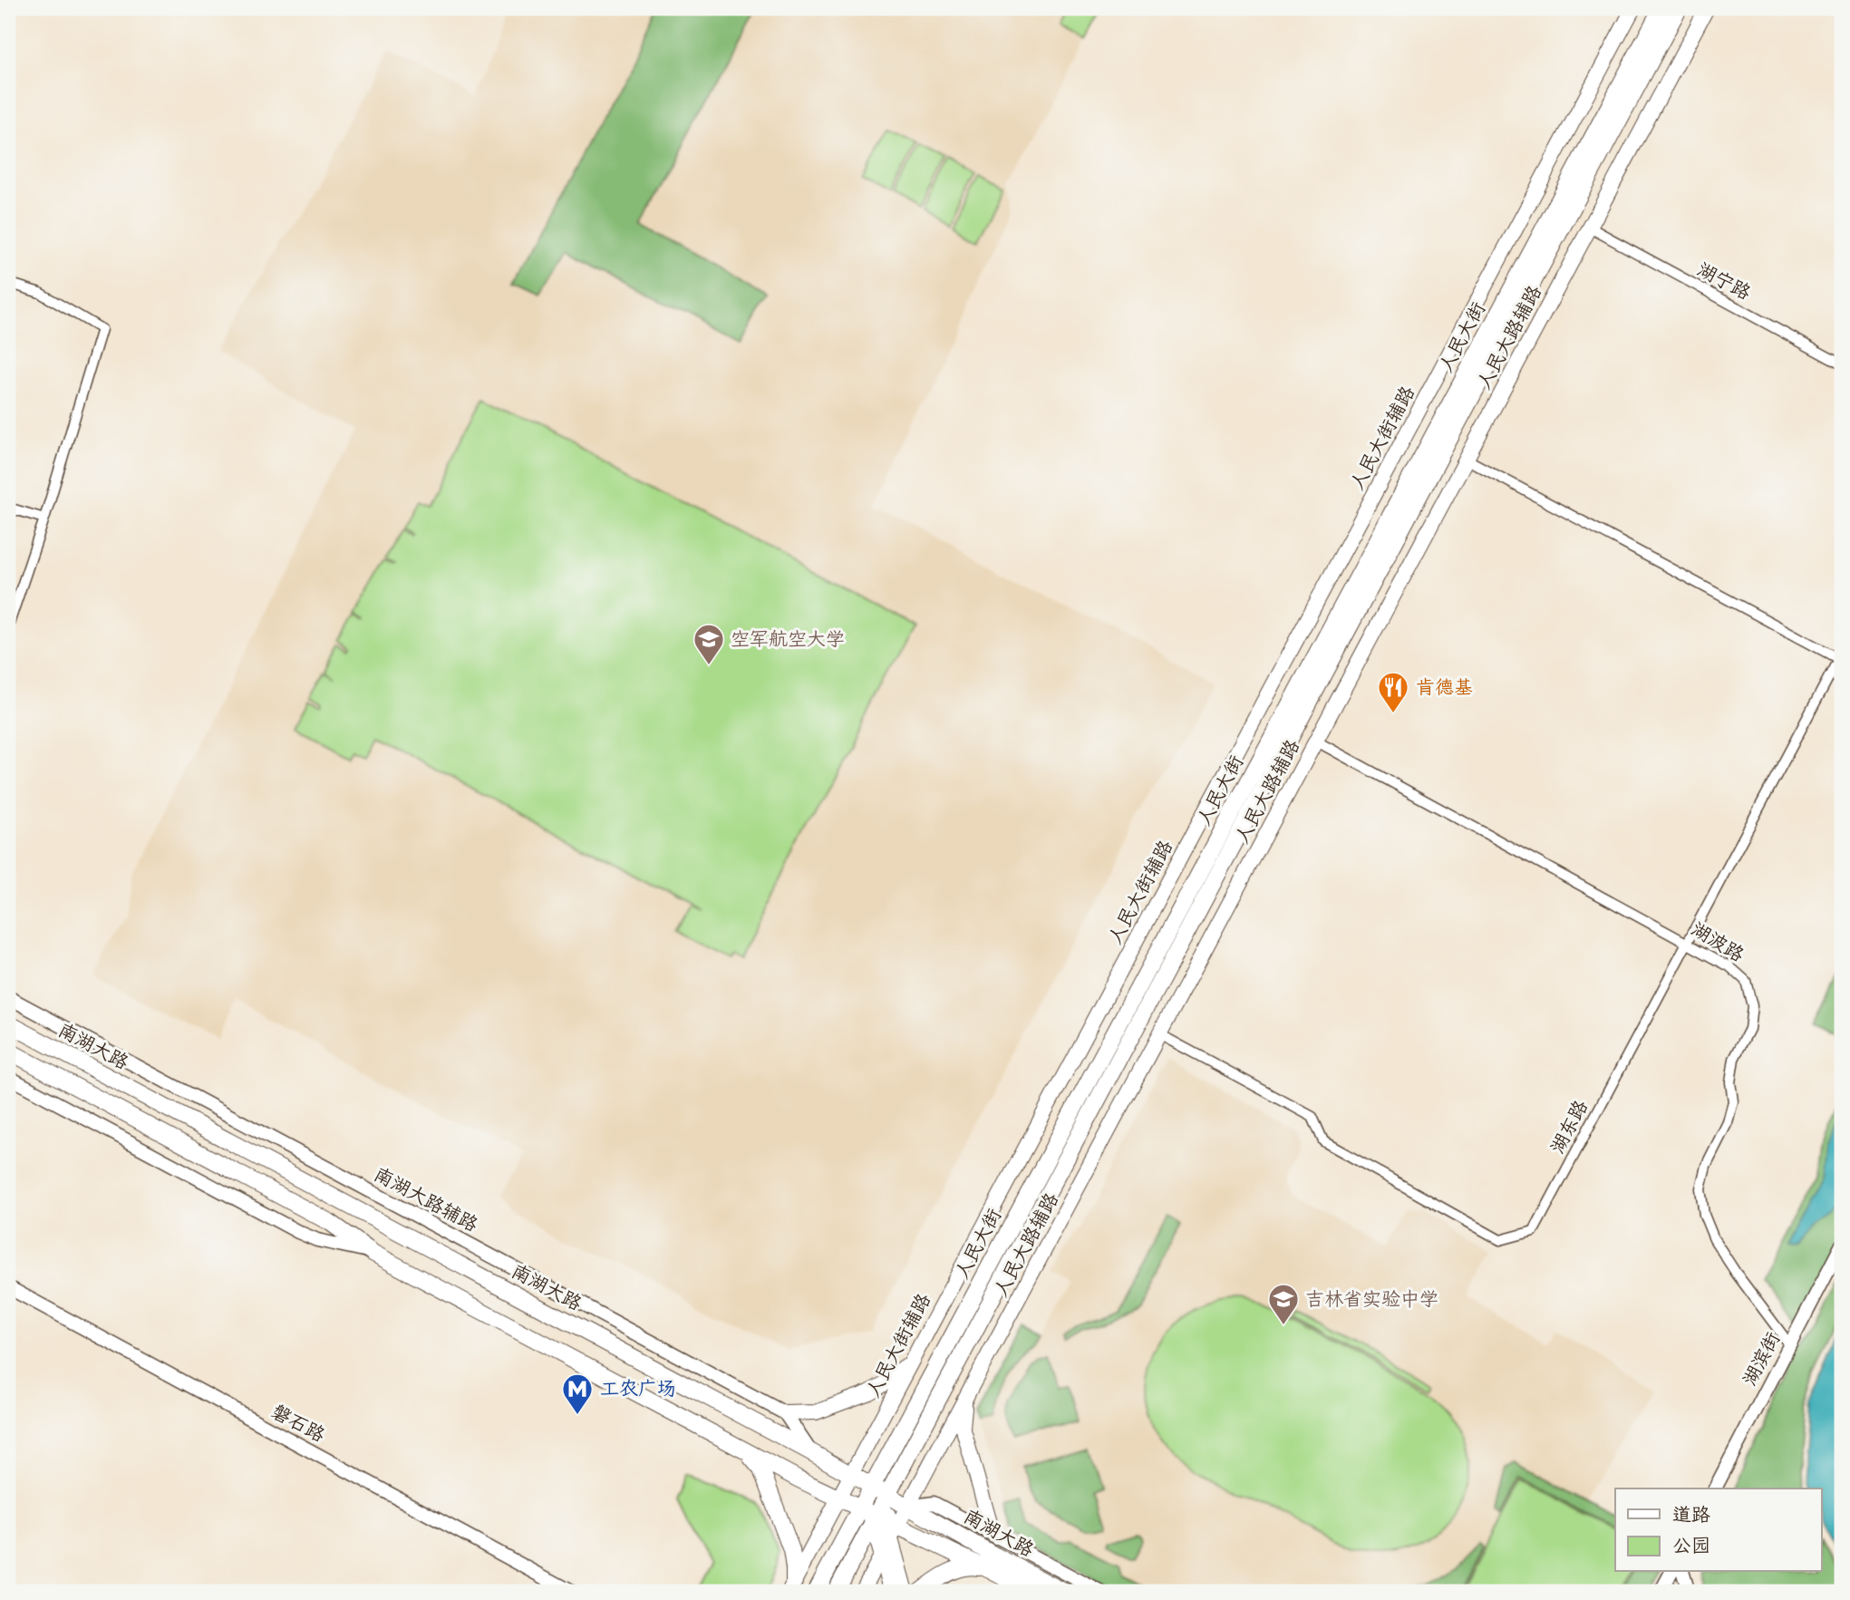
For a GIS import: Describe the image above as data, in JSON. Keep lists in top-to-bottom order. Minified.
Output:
{"streets":{"main road":["人民大街","人民大路辅路","人民大街辅路","南湖大路"],"street":["湖宁路","湖波路","湖东路","南湖大路辅路","湖滨街","磐石路"]},"crossings":[["湖宁路","人民大路辅路"],["人民大街","人民大路辅路"],["人民大街","南湖大路"],["人民大路辅路","湖波路"],["人民大路辅路","南湖大路"],["人民大路辅路","湖东路"],["人民大街辅路","南湖大路"],["湖波路","湖东路"],["湖波路","湖滨街"],["南湖大路","南湖大路辅路"]],"places":{"school or university":["空军航空大学","吉林省实验中学"],"restaurant":["肯德基"],"metro station":["工农广场"]},"legend":["道路","公园"]}
